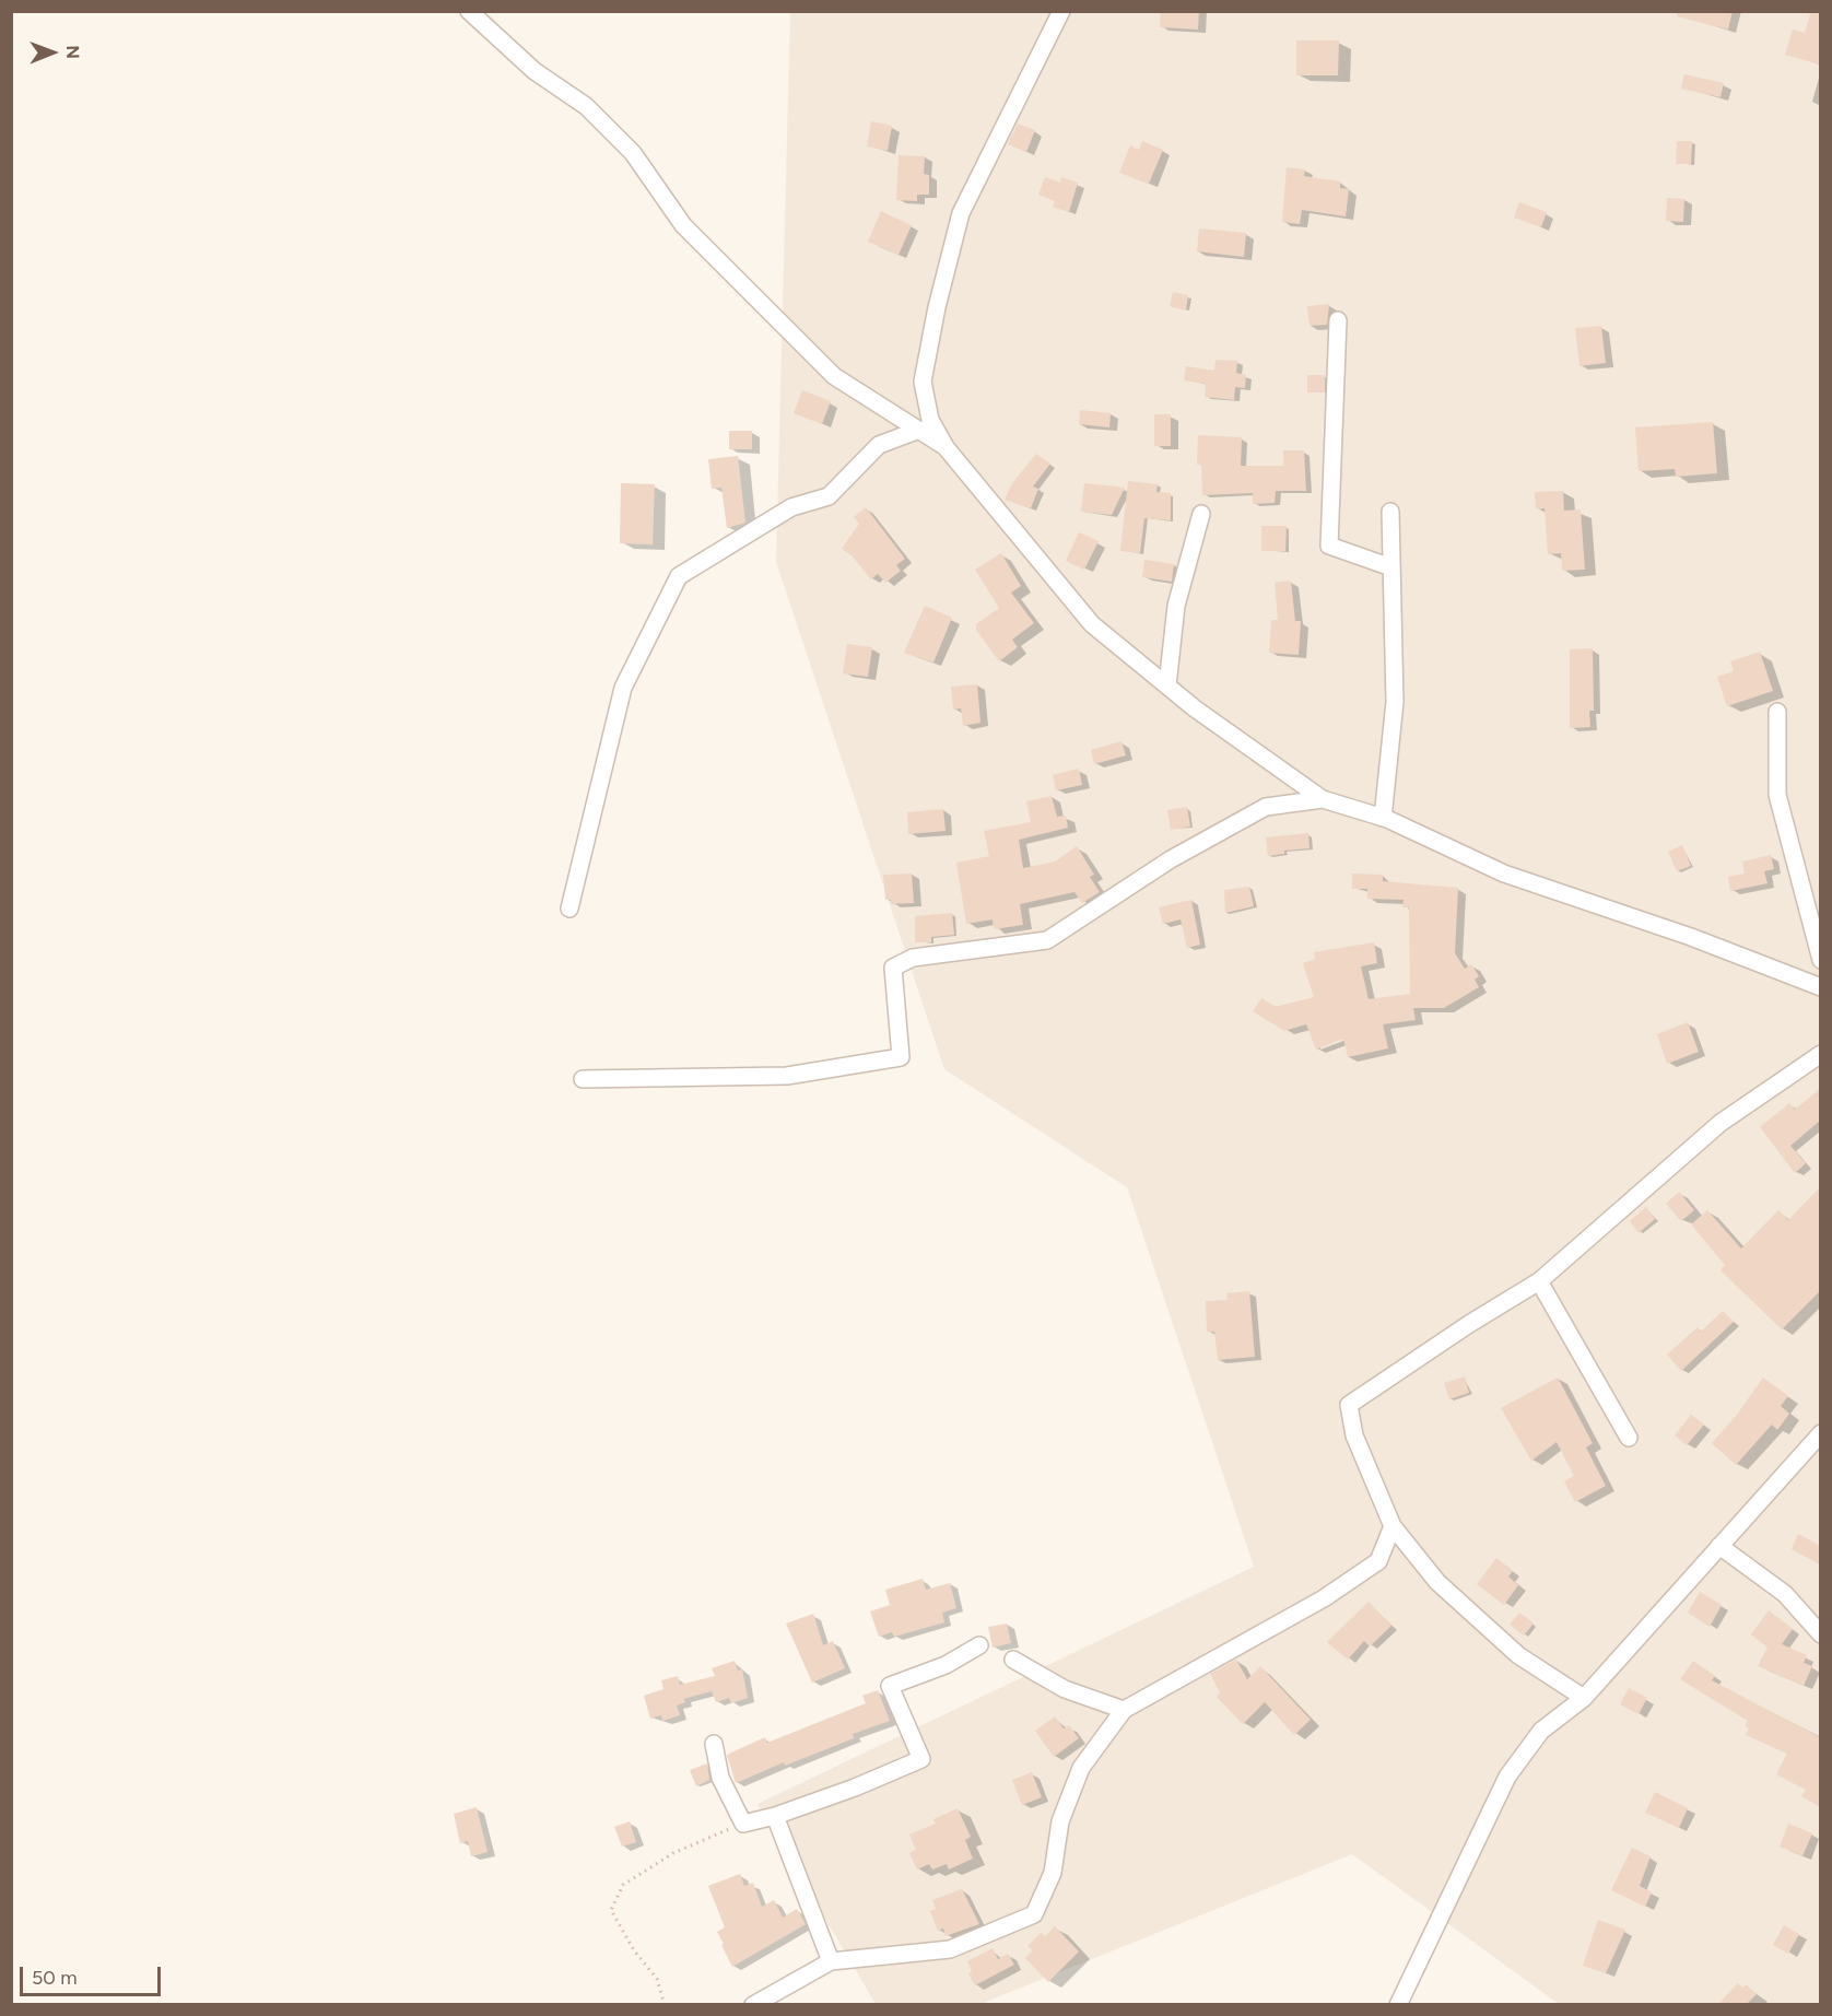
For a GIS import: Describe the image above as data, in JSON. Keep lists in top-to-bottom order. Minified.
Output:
{"scale_bar":"50 m","north":"right"}
